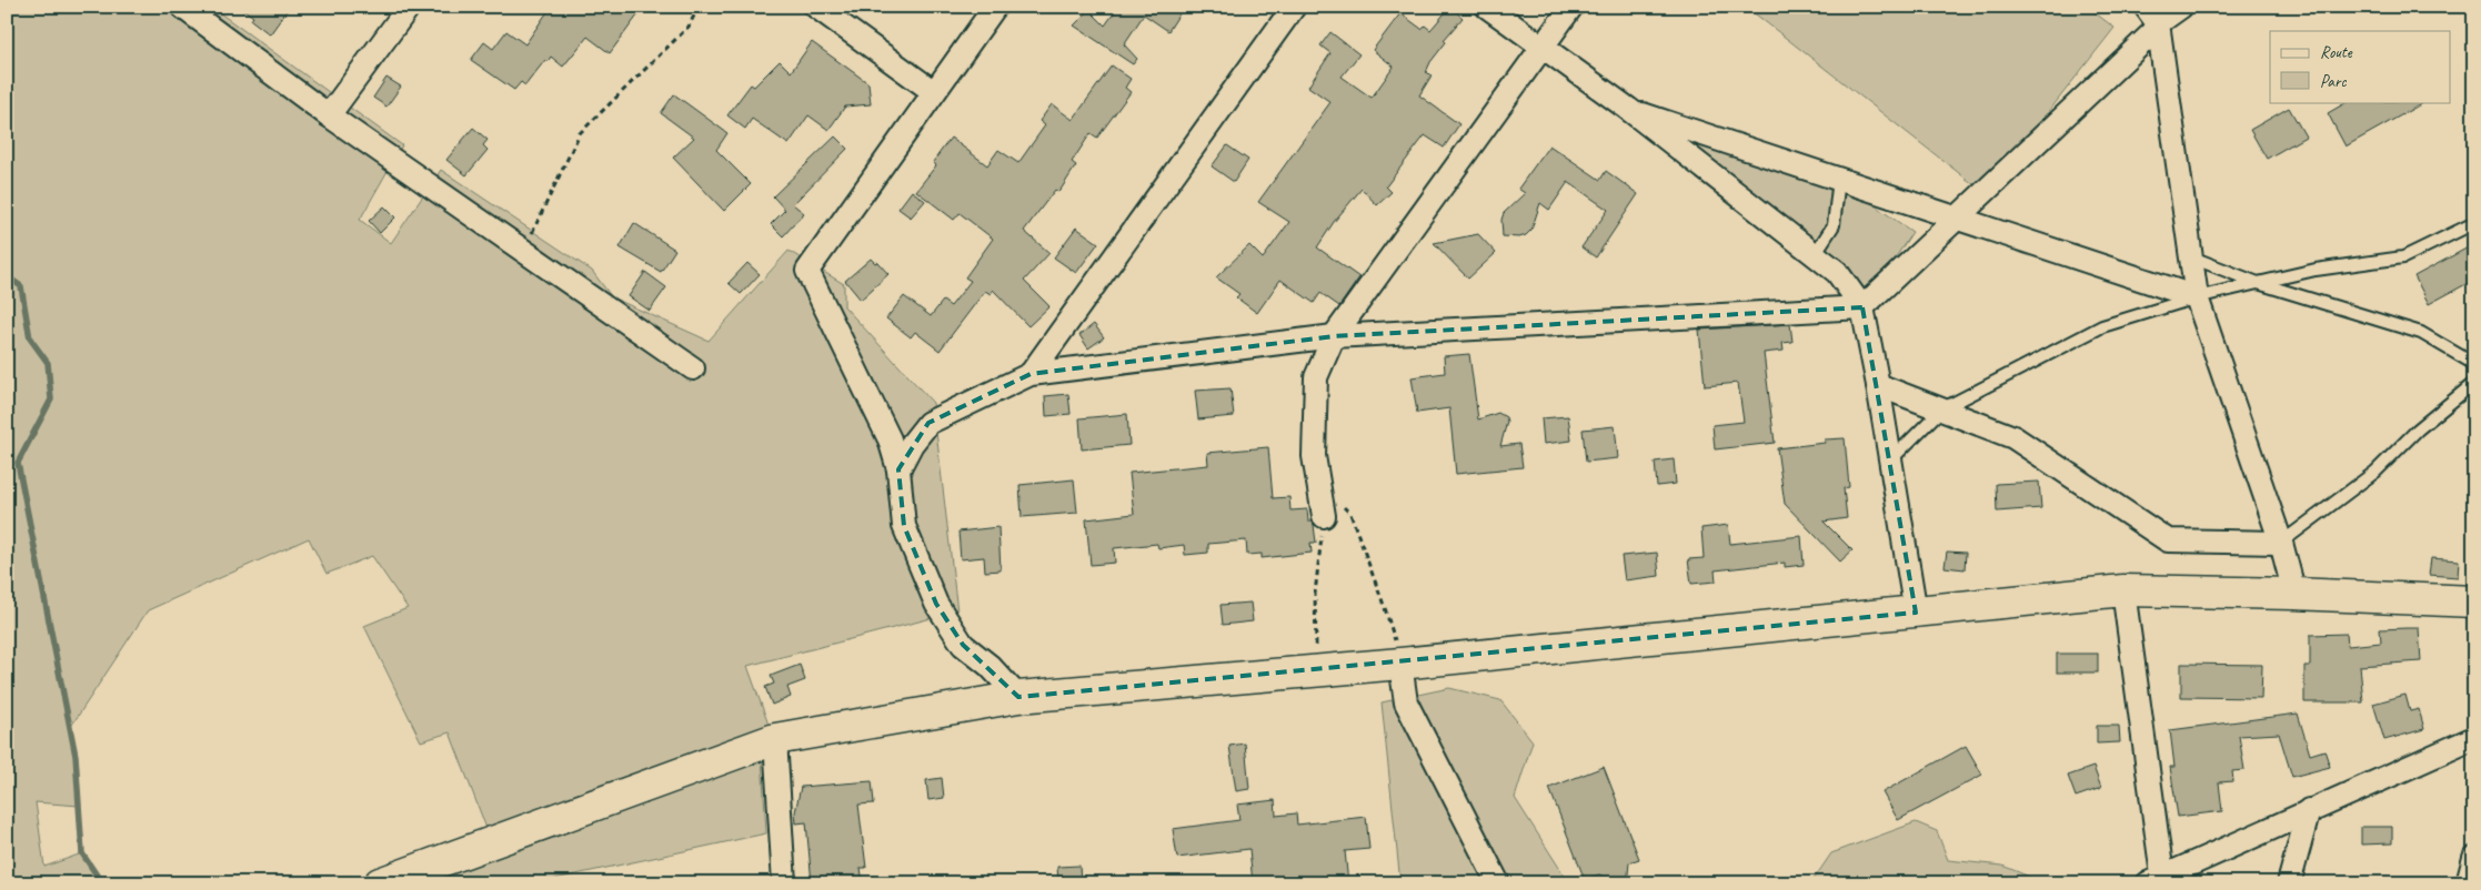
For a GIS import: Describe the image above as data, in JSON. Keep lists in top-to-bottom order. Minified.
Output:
{"legend":["Route","Parc"]}
